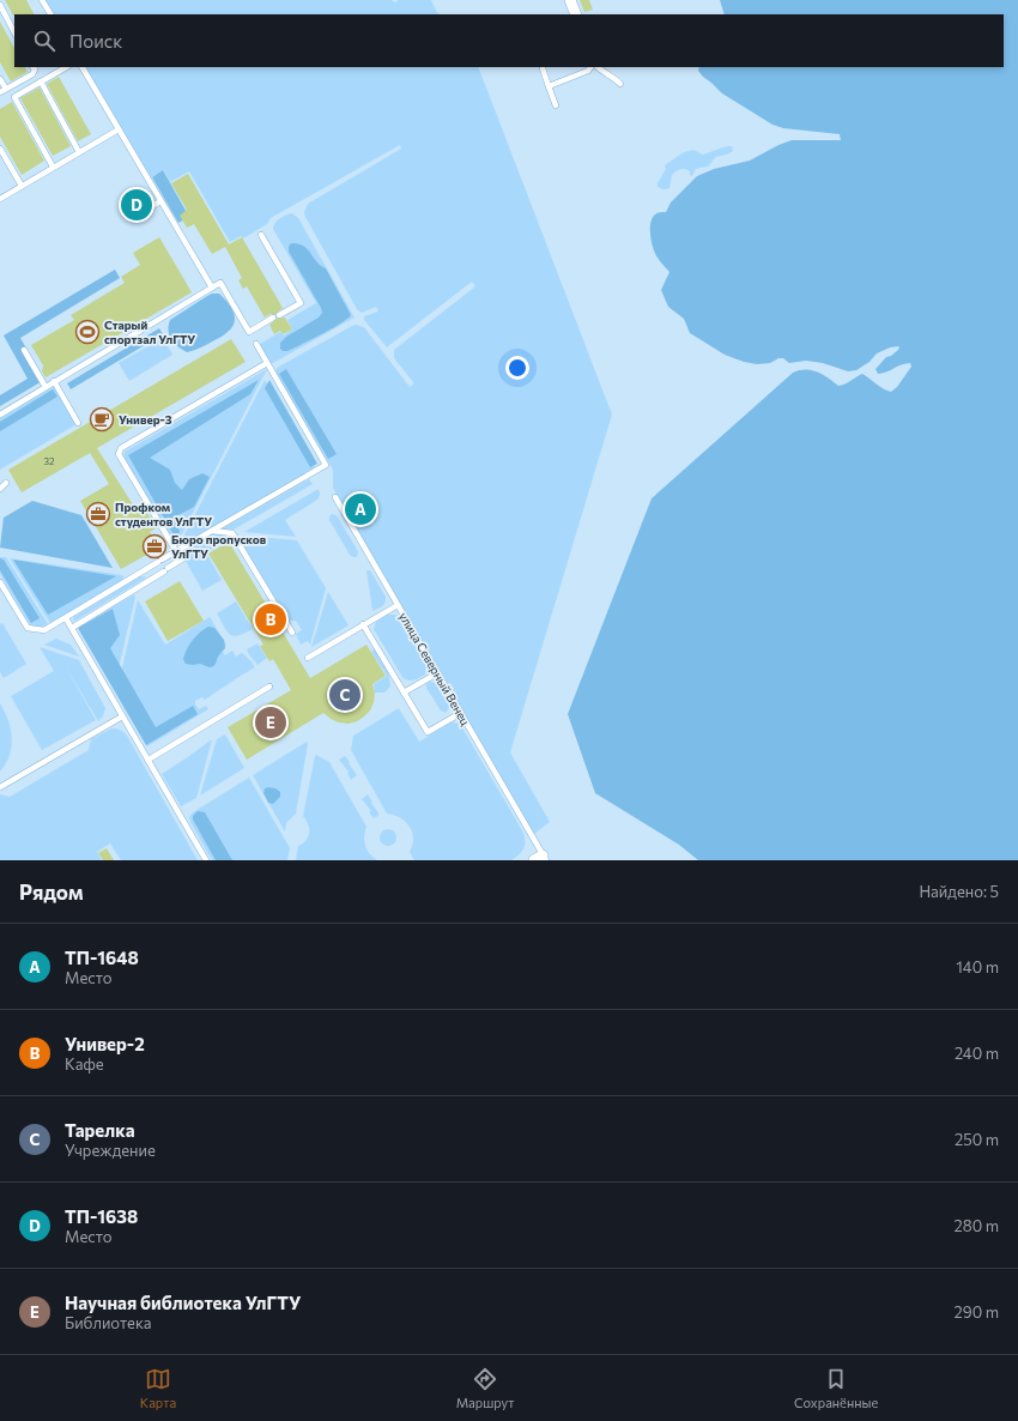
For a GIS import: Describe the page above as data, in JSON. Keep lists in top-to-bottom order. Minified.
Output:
{"streets":{"lane":["улица Северный Венец"]},"places":{"sports":["Старый спортзал УлГТУ"],"cafe":["Универ-3"],"office":["Профком студентов УлГТУ","Бюро пропусков УлГТУ"]},"house_numbers":["32"],"page":{"search":"Поиск","pins":["D","A","B","C","E"],"heading":["Рядом","Найдено: 5"],"list":[{"mark":"A","name":"ТП-1648","note":"Место","value":"140 m"},{"mark":"B","name":"Универ-2","note":"Кафе","value":"240 m"},{"mark":"C","name":"Тарелка","note":"Учреждение","value":"250 m"},{"mark":"D","name":"ТП-1638","note":"Место","value":"280 m"},{"mark":"E","name":"Научная библиотека УлГТУ","note":"Библиотека","value":"290 m"}],"nav":["Карта","Маршрут","Сохранённые"]}}
